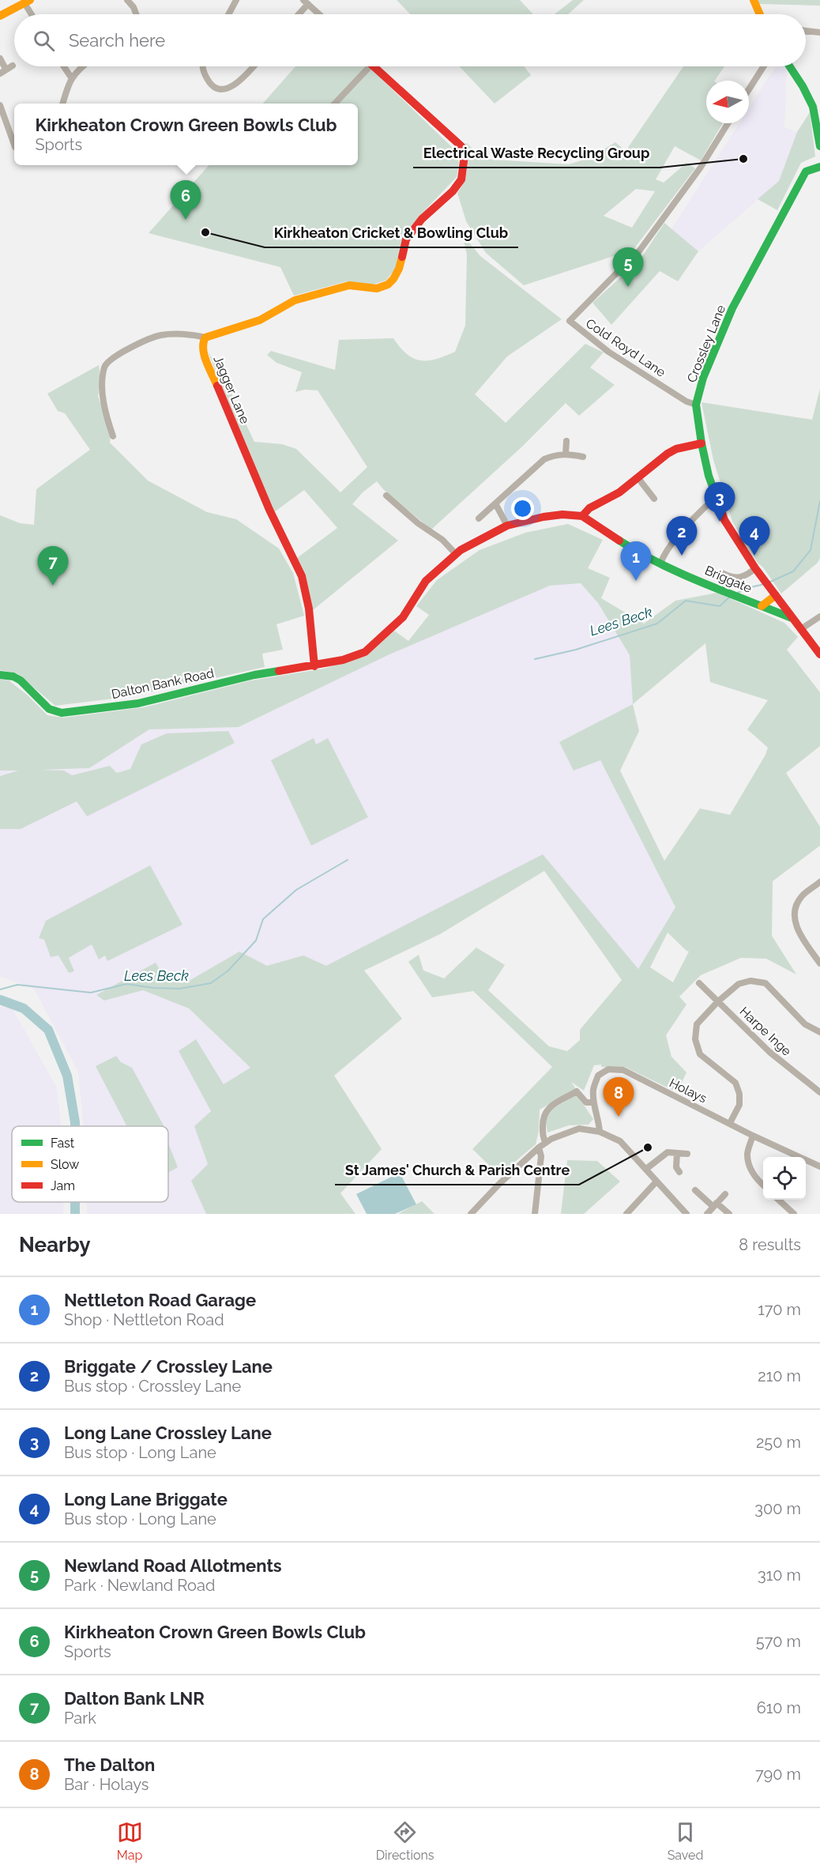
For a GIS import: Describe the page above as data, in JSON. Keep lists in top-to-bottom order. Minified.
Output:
{"streets":{"street":["Crossley Lane","Cold Royd Lane","Jagger Lane","Briggate","Dalton Bank Road","Harpe Inge","Holays"]},"crossings":[["Crossley Lane","Cold Royd Lane"],["Crossley Lane","Briggate"],["Jagger Lane","Dalton Bank Road"],["Briggate","Dalton Bank Road"]],"water":["Lees Beck"],"places":["Electrical Waste Recycling Group","Kirkheaton Cricket & Bowling Club","St James' Church & Parish Centre"],"legend":["Fast","Slow","Jam"],"north":"left","page":{"search":"Search here","popup":["Kirkheaton Crown Green Bowls Club","Sports"],"pins":["6","5","3","2","4","1","7","8"],"heading":["Nearby","8 results"],"list":[{"mark":"1","name":"Nettleton Road Garage","note":"Shop · Nettleton Road","value":"170 m"},{"mark":"2","name":"Briggate / Crossley Lane","note":"Bus stop · Crossley Lane","value":"210 m"},{"mark":"3","name":"Long Lane Crossley Lane","note":"Bus stop · Long Lane","value":"250 m"},{"mark":"4","name":"Long Lane Briggate","note":"Bus stop · Long Lane","value":"300 m"},{"mark":"5","name":"Newland Road Allotments","note":"Park · Newland Road","value":"310 m"},{"mark":"6","name":"Kirkheaton Crown Green Bowls Club","note":"Sports","value":"570 m"},{"mark":"7","name":"Dalton Bank LNR","note":"Park","value":"610 m"},{"mark":"8","name":"The Dalton","note":"Bar · Holays","value":"790 m"}],"nav":["Map","Directions","Saved"]}}
